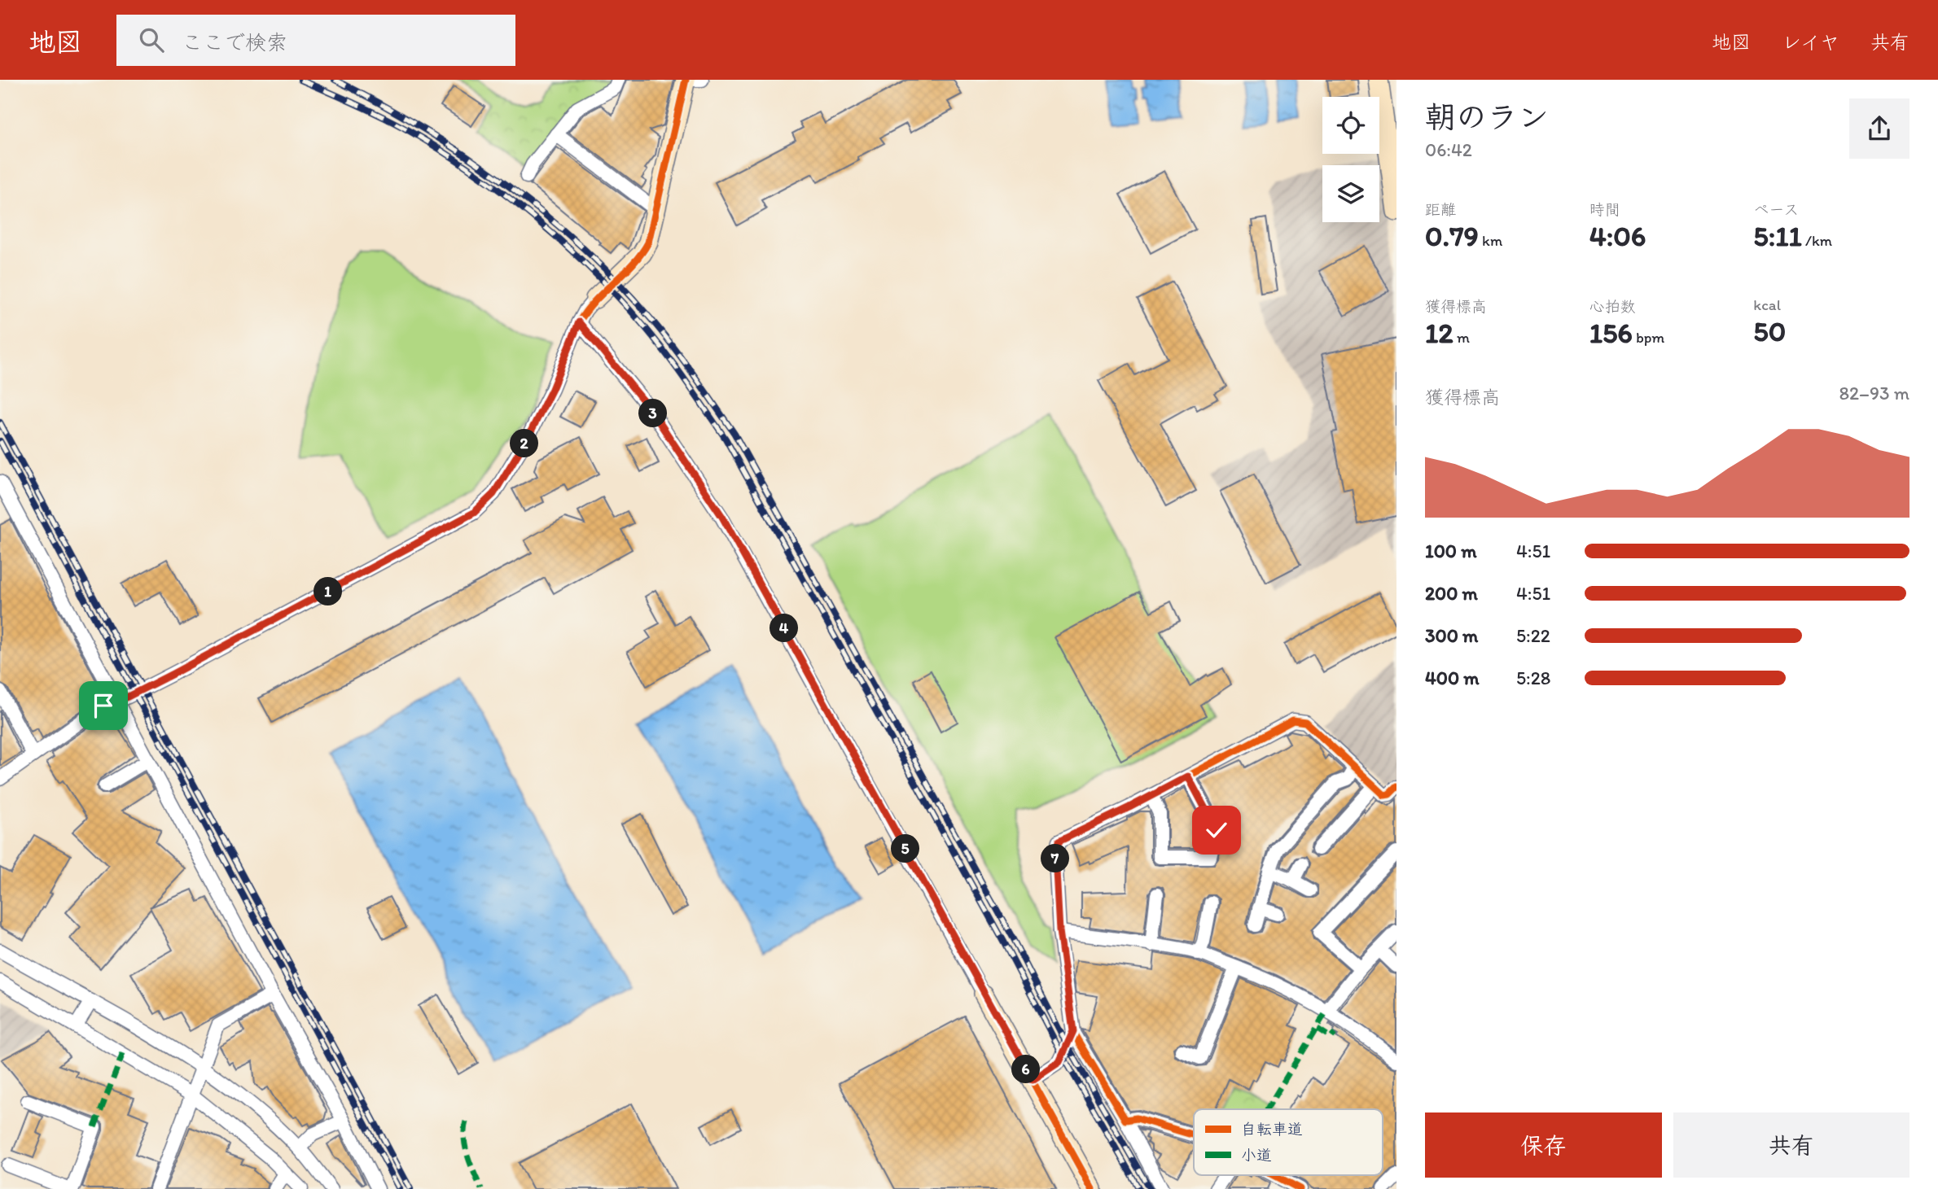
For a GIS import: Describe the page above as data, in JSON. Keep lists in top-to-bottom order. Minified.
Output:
{"legend":["自転車道","小道"],"page":{"header":"地図","search":"ここで検索","nav":["地図","レイヤ","共有"],"heading":["朝のラン","06:42"],"stats":[["距離","0.79 km"],["時間","4:06"],["ペース","5:11 /km"],["獲得標高","12 m"],["心拍数","156 bpm"],["kcal","50"]],"chart":["獲得標高","82–93 m"],"pins":["3","2","1","4","5","7","6"],"list":[{"name":"100 m","note":"4:51"},{"name":"200 m","note":"4:51"},{"name":"300 m","note":"5:22"},{"name":"400 m","note":"5:28"}],"buttons":["保存","共有"]}}
